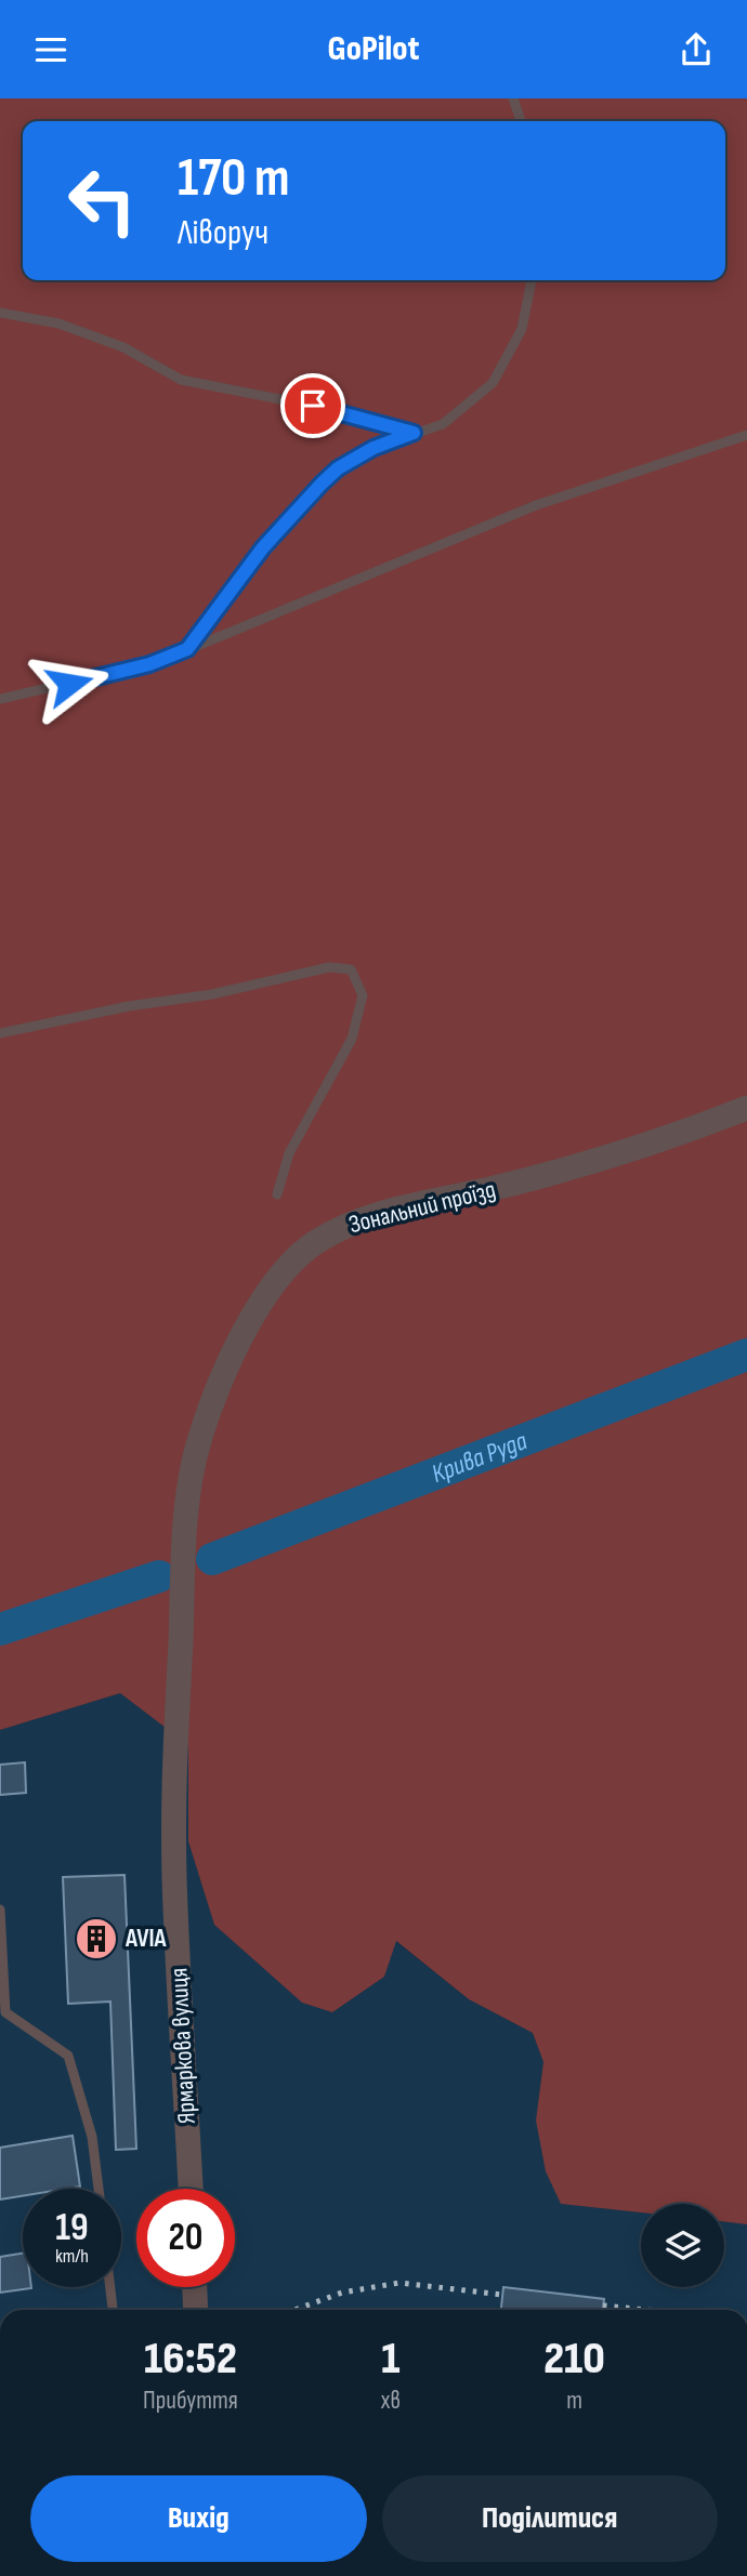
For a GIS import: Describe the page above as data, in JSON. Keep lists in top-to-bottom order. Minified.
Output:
{"streets":{"street":["Зональний проїзд","Ярмаркова вулиця"]},"crossings":[["Зональний проїзд","Ярмаркова вулиця"]],"water":["Крива Руда"],"places":{"building":["AVIA"]},"page":{"header":"GoPilot","turn":["170 m","Ліворуч"],"speed":"19 km/h","limit":"20","eta":["16:52","Прибуття","1","хв","210","m"],"buttons":["Вихід","Поділитися"]}}
